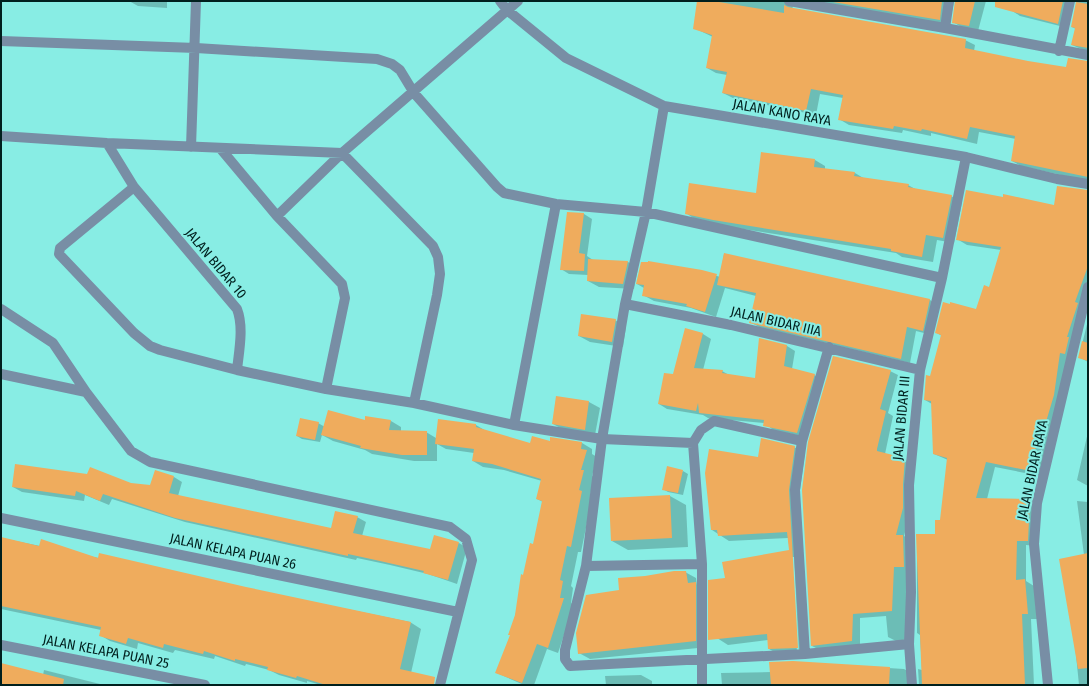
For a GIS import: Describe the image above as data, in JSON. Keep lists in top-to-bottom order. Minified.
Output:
{"streets":{"street":["JALAN KANO RAYA","JALAN BIDAR 10","JALAN BIDAR IIIA","JALAN BIDAR III","JALAN BIDAR RAYA","JALAN KELAPA PUAN 26","JALAN KELAPA PUAN 25"]},"crossings":[["JALAN KANO RAYA","JALAN BIDAR III"],["JALAN BIDAR IIIA","JALAN BIDAR III"]]}
